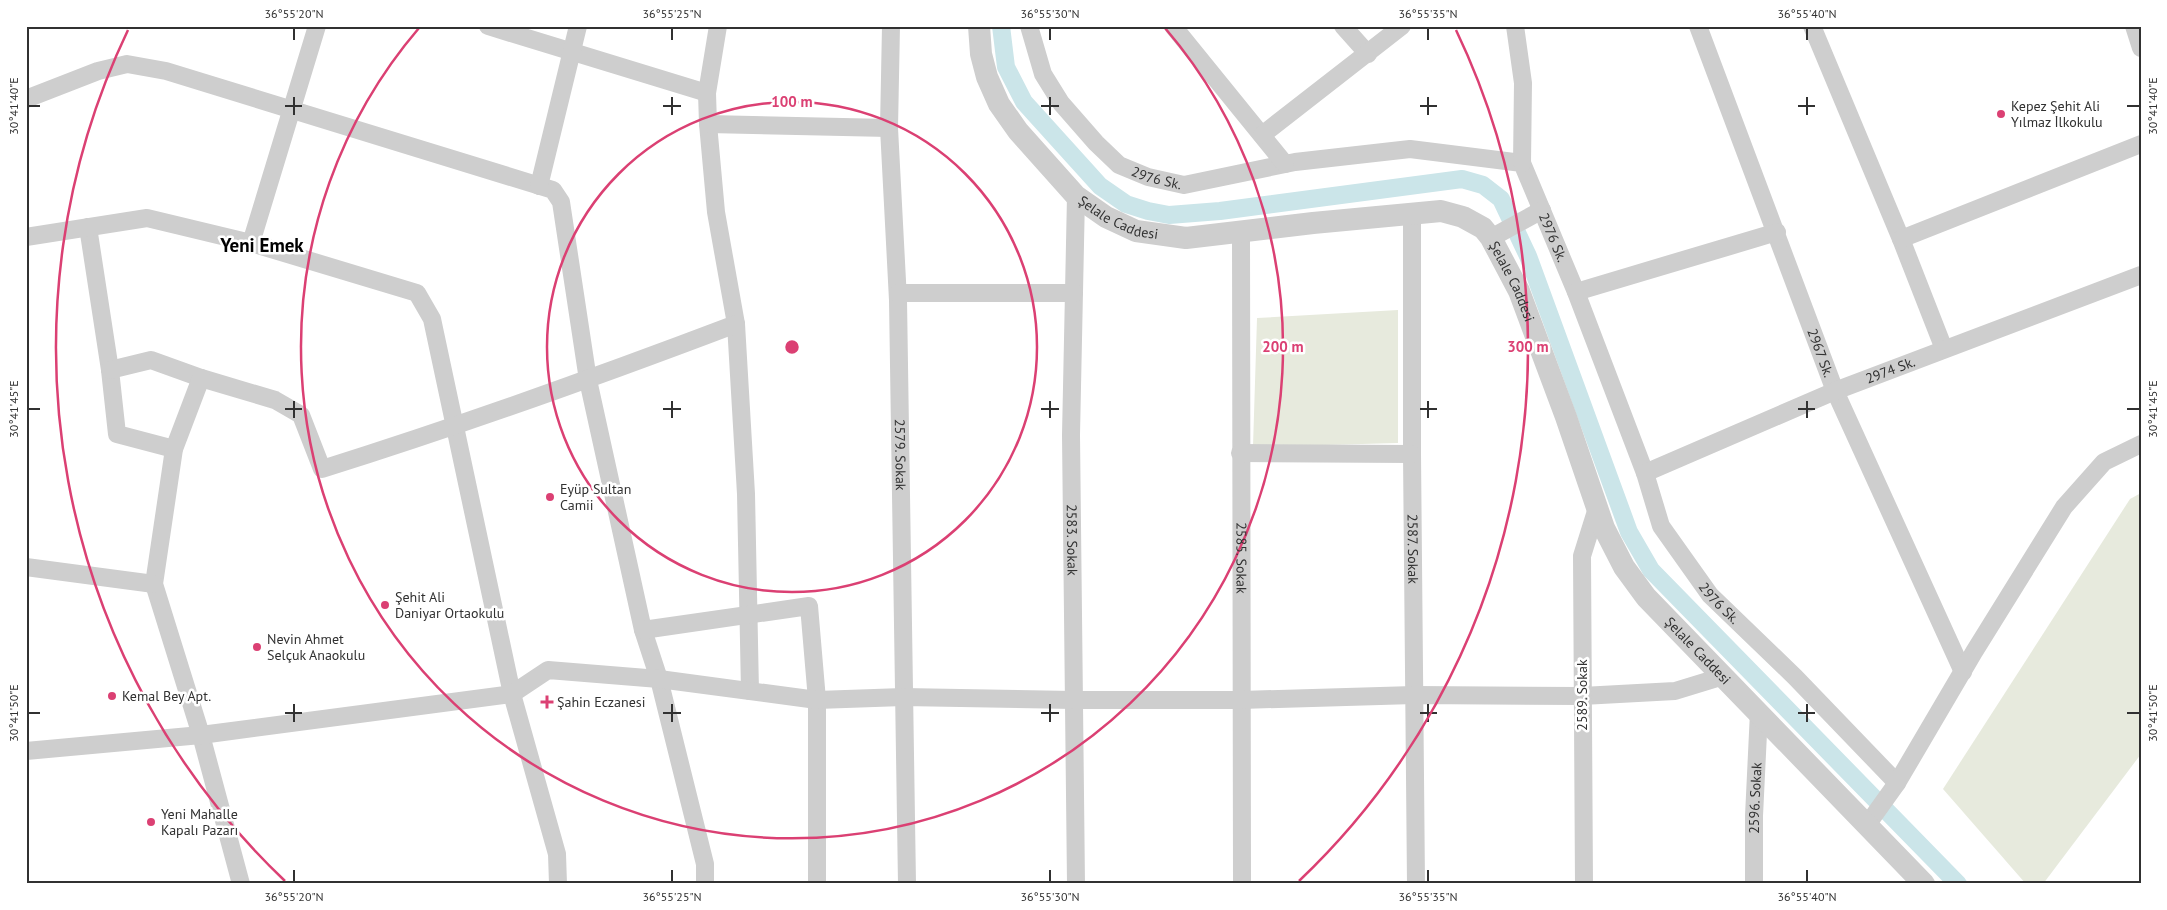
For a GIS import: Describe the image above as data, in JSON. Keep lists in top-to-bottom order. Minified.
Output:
{"streets":{"street":["2976 Sk.","Şelale Caddesi","2967 Sk.","2974 Sk.","2579. Sokak","2583. Sokak","2587. Sokak","2585. Sokak","2589. Sokak","2596. Sokak"]},"crossings":[["2976 Sk.","2974 Sk."],["Şelale Caddesi","2583. Sokak"],["Şelale Caddesi","2587. Sokak"],["Şelale Caddesi","2585. Sokak"],["Şelale Caddesi","2589. Sokak"],["Şelale Caddesi","2596. Sokak"],["2967 Sk.","2974 Sk."]],"districts":["Yeni Emek"],"places":{"other":["Kepez Şehit Ali Yılmaz İlkokulu","Eyüp Sultan Camii","Şehit Ali Daniyar Ortaokulu","Nevin Ahmet Selçuk Anaokulu","Kemal Bey Apt.","Yeni Mahalle Kapalı Pazarı"],"health":["Şahin Eczanesi"]},"coordinates":["36°55'20\"N","36°55'25\"N","36°55'30\"N","36°55'35\"N","36°55'40\"N","30°41'40\"E","30°41'45\"E","30°41'50\"E"],"rings":["100 m","200 m","300 m"]}
